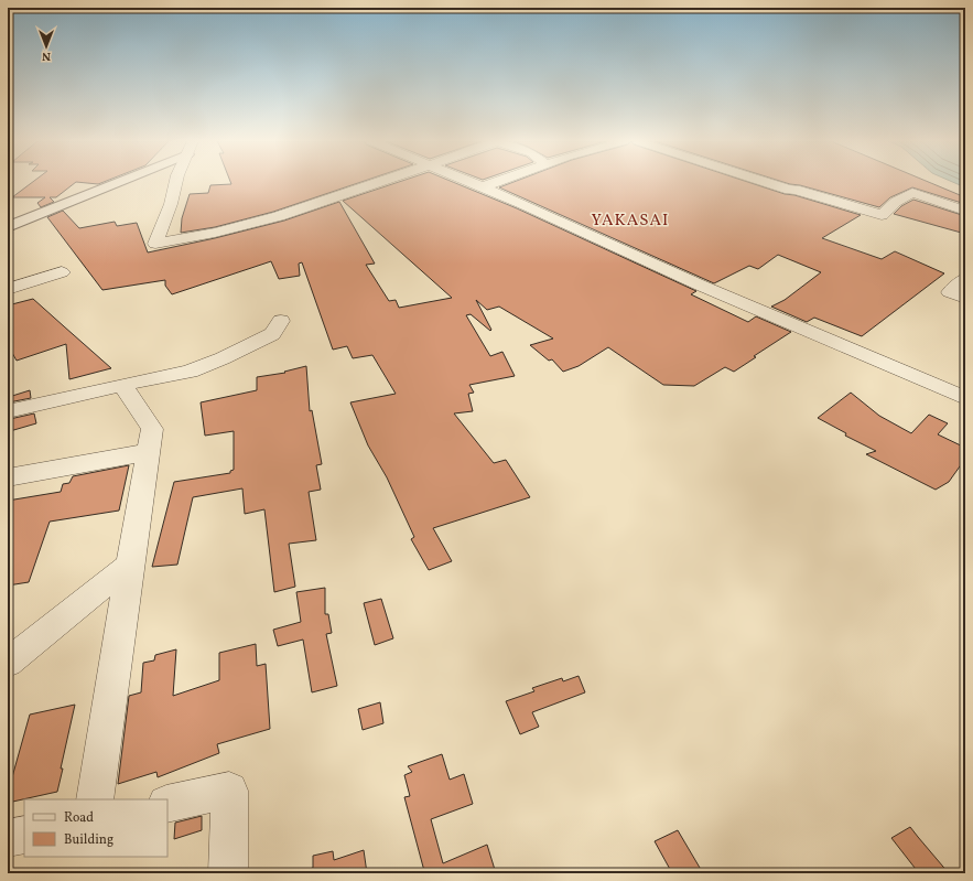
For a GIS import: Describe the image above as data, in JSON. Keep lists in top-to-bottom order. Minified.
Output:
{"districts":["YAKASAI"],"legend":["Road","Building"],"north":"bottom"}
